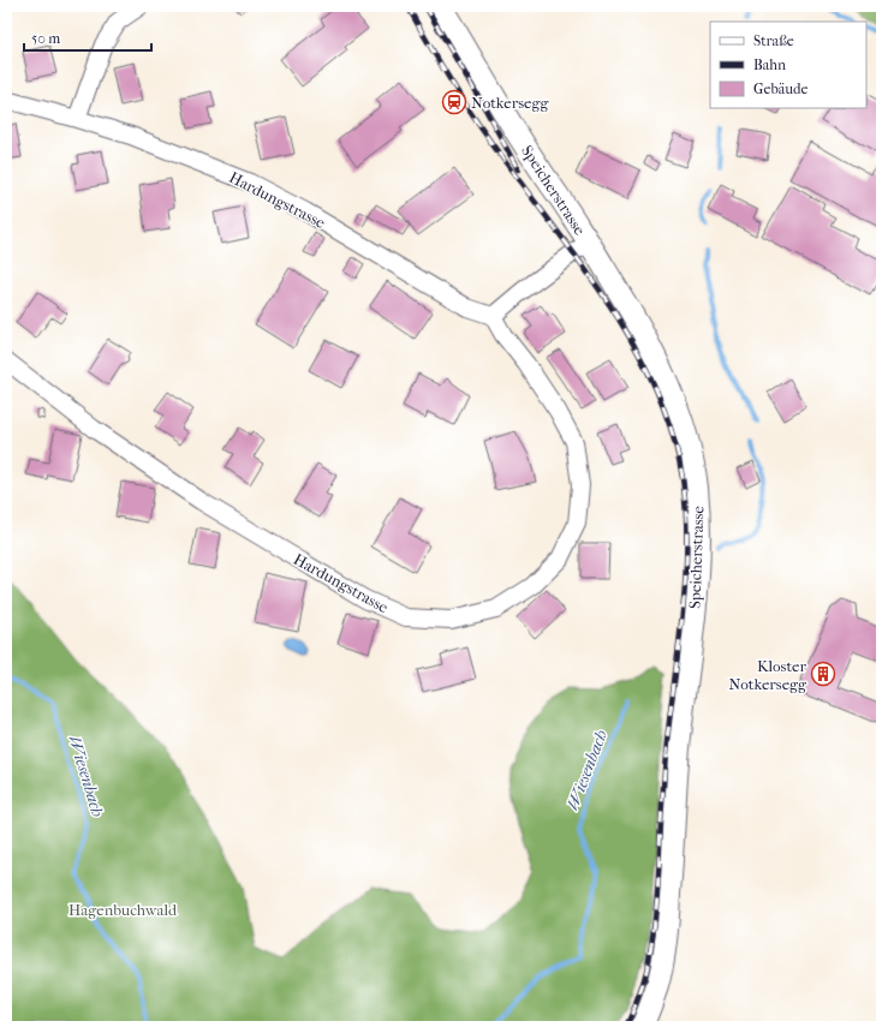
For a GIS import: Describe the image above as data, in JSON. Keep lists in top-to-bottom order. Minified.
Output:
{"streets":{"main road":["Speicherstrasse"],"street":["Hardungstrasse"]},"water":["Wiesenbach"],"parks":["Hagenbuchwald"],"places":{"station":["Notkersegg"],"building":["Kloster Notkersegg"]},"legend":["Straße","Bahn","Gebäude"],"scale_bar":"50 m"}
